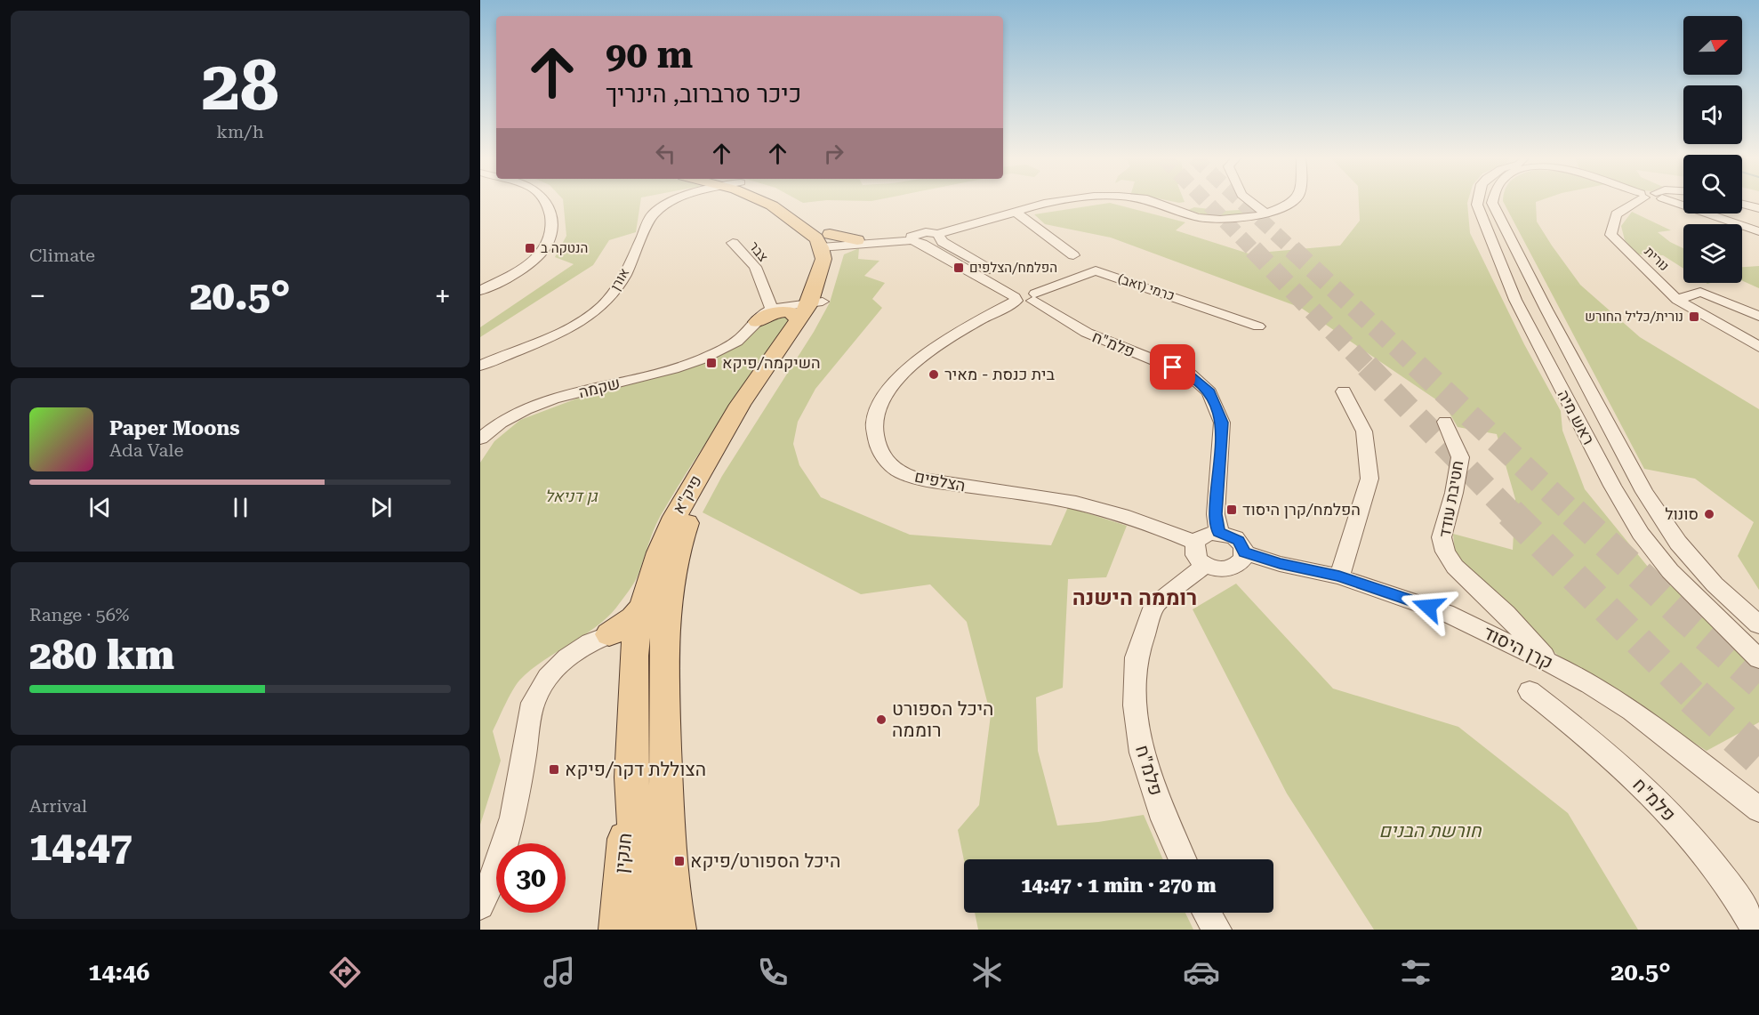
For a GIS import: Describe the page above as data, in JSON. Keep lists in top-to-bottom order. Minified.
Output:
{"streets":{"main road":["פיק\"א","חנקין"],"street":["צבר","נורית","אורן","כרמי (זאב)","פלמ\"ח","שקמה","ראש מיה","הצלפים","חטיבת עודד","קרן היסוד"]},"crossings":[["צבר","שקמה"],["כרמי (זאב)","פלמ\"ח"],["כרמי (זאב)","הצלפים"],["פלמ\"ח","הצלפים"],["פלמ\"ח","קרן היסוד"],["שקמה","פיק\"א"],["הצלפים","קרן היסוד"],["פיק\"א","חנקין"],["חטיבת עודד","קרן היסוד"]],"districts":["רוממה הישנה"],"parks":["גן דניאל","חורשת הבנים"],"places":{"transit":["הנטקה ב","הפלמח/הצלפים","נורית/כליל החורש","השיקמה/פיקא","הפלמח/קרן היסוד","הצוללת דקר/פיקא","היכל הספורט/פיקא"],"other":["בית כנסת - מאיר","סונול","היכל הספורט רוממה"]},"north":"right","page":{"tile":[["28","km/h"],"Climate",["Range · 56%","280 km"],["Arrival","14:47"]],"turn":["90 m","כיכר סרברוב, הינריך"],"heat":["−","20.5°","+"],"song":["Paper Moons","Ada Vale"],"limit":"30","trip":"14:47 · 1 min · 270 m","tabs":["14:46","20.5°"]}}
